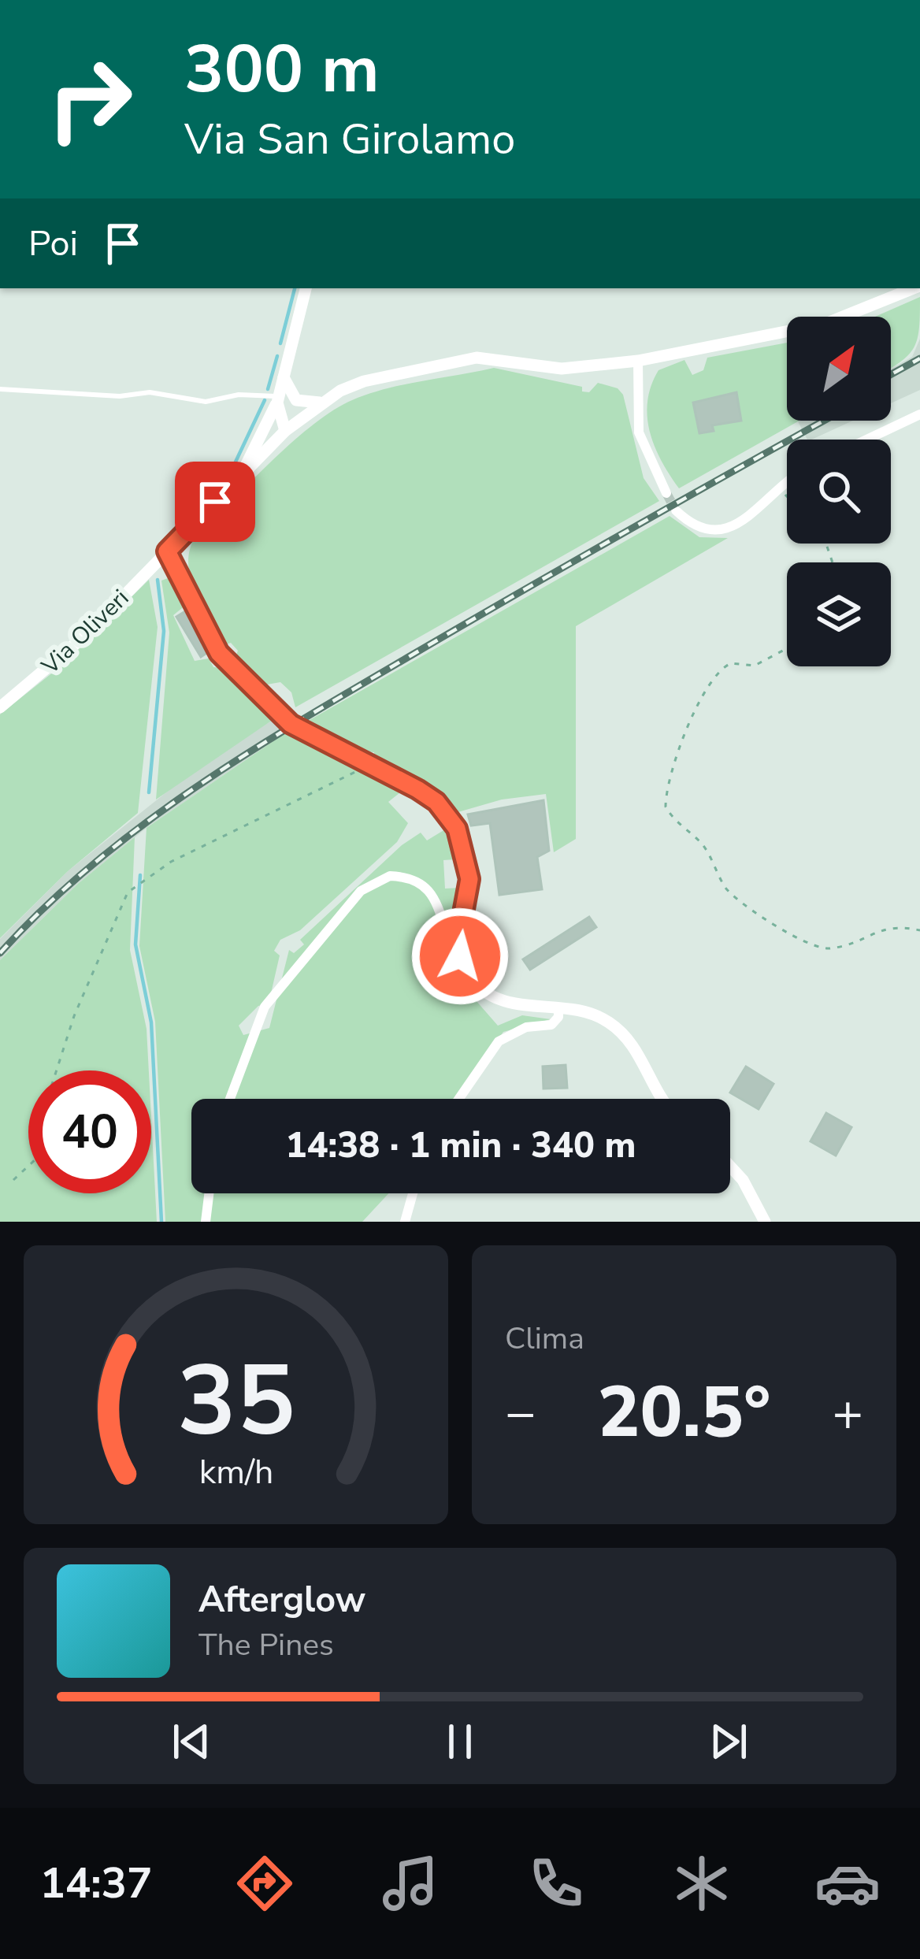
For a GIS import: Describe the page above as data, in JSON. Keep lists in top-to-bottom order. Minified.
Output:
{"streets":{"street":["Via Oliveri"]},"north":"top right","page":{"turn":["300 m","Via San Girolamo"],"then":"Poi","limit":"40","trip":"14:38 · 1 min · 340 m","tile":"Clima","heat":["−","20.5°","+"],"song":["Afterglow","The Pines"],"tabs":"14:37","gauge":["35","km/h"]}}
